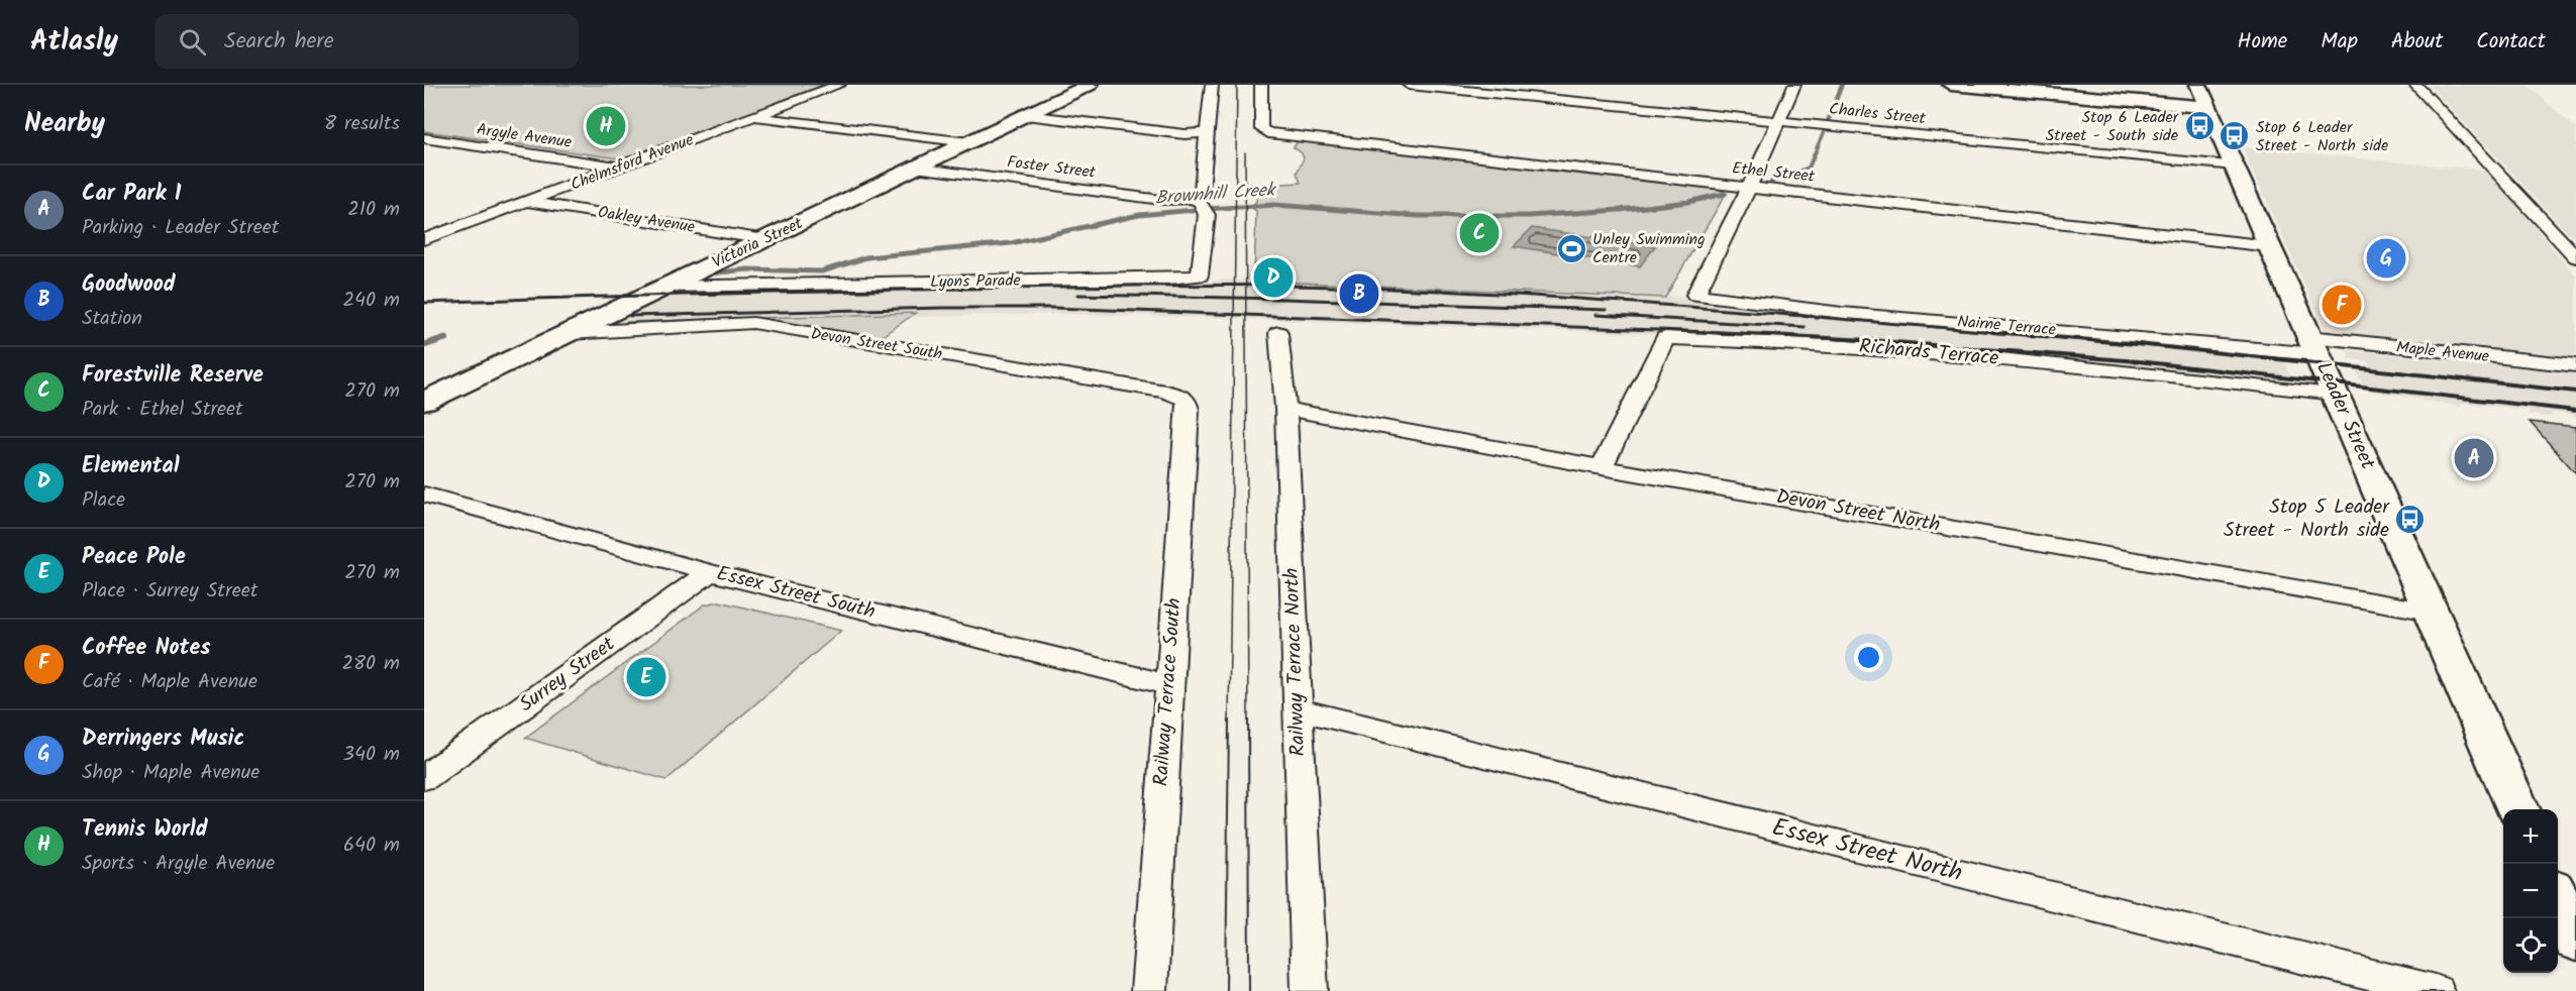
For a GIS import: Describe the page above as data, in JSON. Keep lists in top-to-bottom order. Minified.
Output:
{"streets":{"main road":["Victoria Street","Leader Street"],"street":["Charles Street","Argyle Avenue","Chelmsford Avenue","Foster Street","Ethel Street","Oakley Avenue","Lyons Parade","Nairne Terrace","Devon Street South","Maple Avenue","Richards Terrace","Devon Street North","Essex Street South","Railway Terrace North","Surrey Street","Railway Terrace South","Essex Street North"]},"crossings":[["Charles Street","Leader Street"],["Argyle Avenue","Chelmsford Avenue"],["Chelmsford Avenue","Oakley Avenue"],["Foster Street","Victoria Street"],["Foster Street","Lyons Parade"],["Ethel Street","Nairne Terrace"],["Ethel Street","Leader Street"],["Oakley Avenue","Victoria Street"],["Victoria Street","Lyons Parade"],["Victoria Street","Devon Street South"],["Nairne Terrace","Maple Avenue"],["Nairne Terrace","Leader Street"],["Devon Street South","Railway Terrace South"],["Maple Avenue","Leader Street"],["Richards Terrace","Leader Street"],["Richards Terrace","Devon Street North"],["Leader Street","Devon Street North"],["Devon Street North","Railway Terrace North"],["Essex Street South","Surrey Street"],["Essex Street South","Railway Terrace South"],["Railway Terrace North","Essex Street North"]],"water":["Brownhill Creek"],"places":{"bus stop":["Stop 6 Leader Street - South side","Stop 6 Leader Street - North side","Stop 5 Leader Street - North side"],"sports":["Unley Swimming Centre"]},"page":{"header":"Atlasly","search":"Search here","nav":["Home","Map","About","Contact"],"heading":["Nearby","8 results"],"pins":["H","C","G","D","B","F","A","E"],"list":[{"mark":"A","name":"Car Park 1","note":"Parking · Leader Street","value":"210 m"},{"mark":"B","name":"Goodwood","note":"Station","value":"240 m"},{"mark":"C","name":"Forestville Reserve","note":"Park · Ethel Street","value":"270 m"},{"mark":"D","name":"Elemental","note":"Place","value":"270 m"},{"mark":"E","name":"Peace Pole","note":"Place · Surrey Street","value":"270 m"},{"mark":"F","name":"Coffee Notes","note":"Café · Maple Avenue","value":"280 m"},{"mark":"G","name":"Derringers Music","note":"Shop · Maple Avenue","value":"340 m"},{"mark":"H","name":"Tennis World","note":"Sports · Argyle Avenue","value":"640 m"}],"map_buttons":["+","−"]}}
